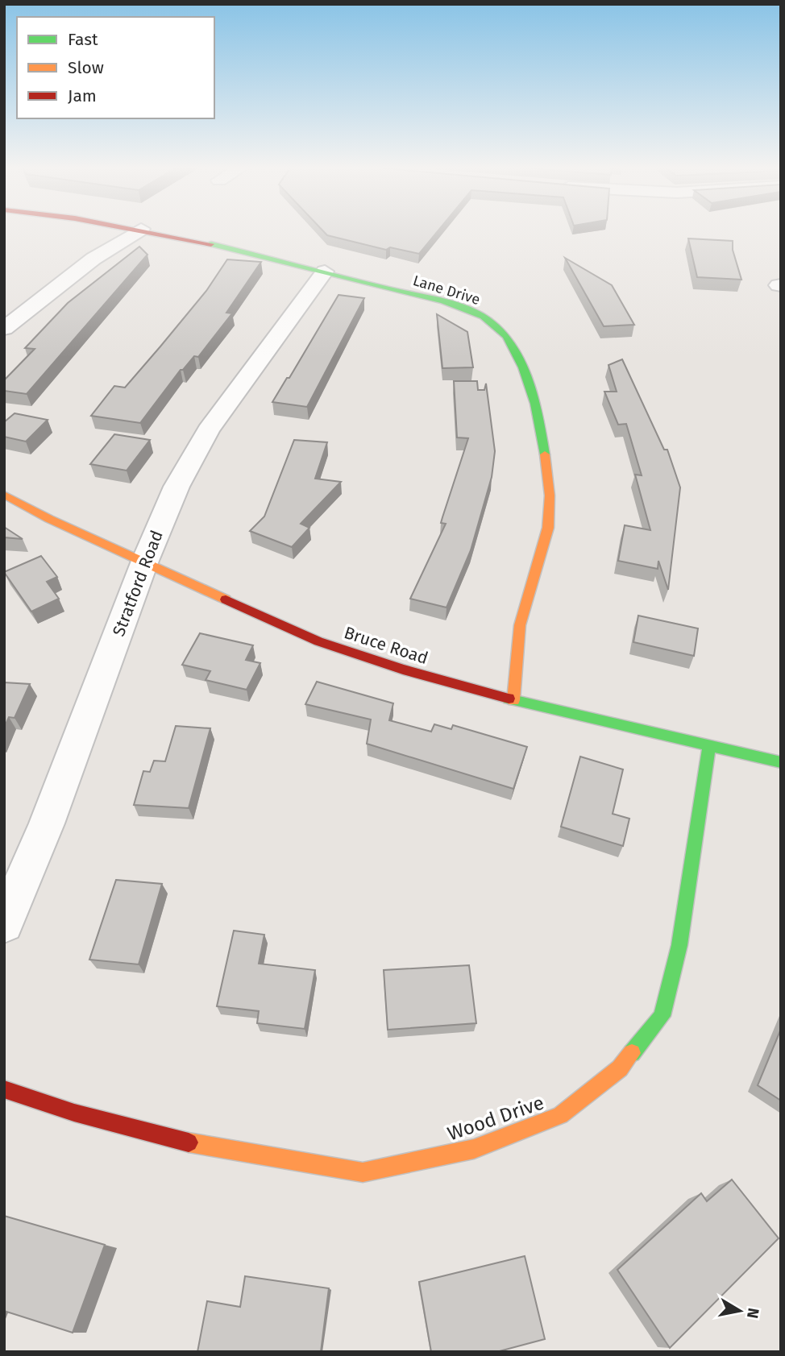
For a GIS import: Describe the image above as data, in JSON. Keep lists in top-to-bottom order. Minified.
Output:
{"streets":{"street":["Lane Drive","Stratford Road","Bruce Road","Wood Drive"]},"crossings":[["Lane Drive","Stratford Road"],["Lane Drive","Bruce Road"],["Stratford Road","Bruce Road"],["Bruce Road","Wood Drive"]],"legend":["Fast","Slow","Jam"],"north":"right"}
